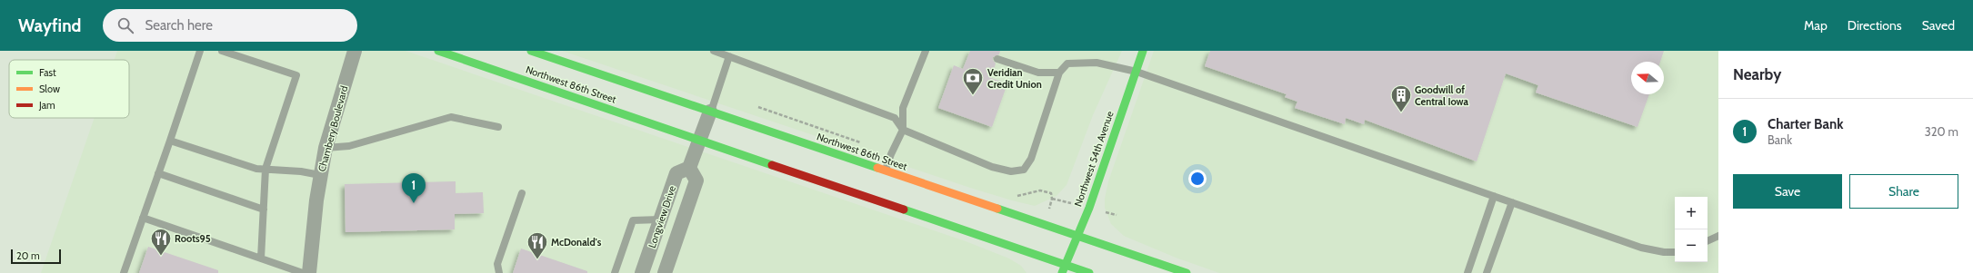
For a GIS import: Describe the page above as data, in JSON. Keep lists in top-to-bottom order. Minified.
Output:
{"streets":{"main road":["Northwest 86th Street","Northwest 54th Avenue"],"street":["Chambery Boulevard","Longview Drive"]},"crossings":[["Northwest 86th Street","Northwest 54th Avenue"]],"places":{"bank":["Veridian Credit Union"],"building":["Goodwill of Central Iowa"],"restaurant":["Roots95","McDonald's"]},"legend":["Fast","Slow","Jam"],"scale_bar":"20 m","north":"left","page":{"header":"Wayfind","search":"Search here","nav":["Map","Directions","Saved"],"heading":"Nearby","list":[{"mark":"1","name":"Charter Bank","note":"Bank","value":"320 m"}],"buttons":["Save","Share"],"pins":"1","map_buttons":["+","−"],"scale":"20 m"}}
